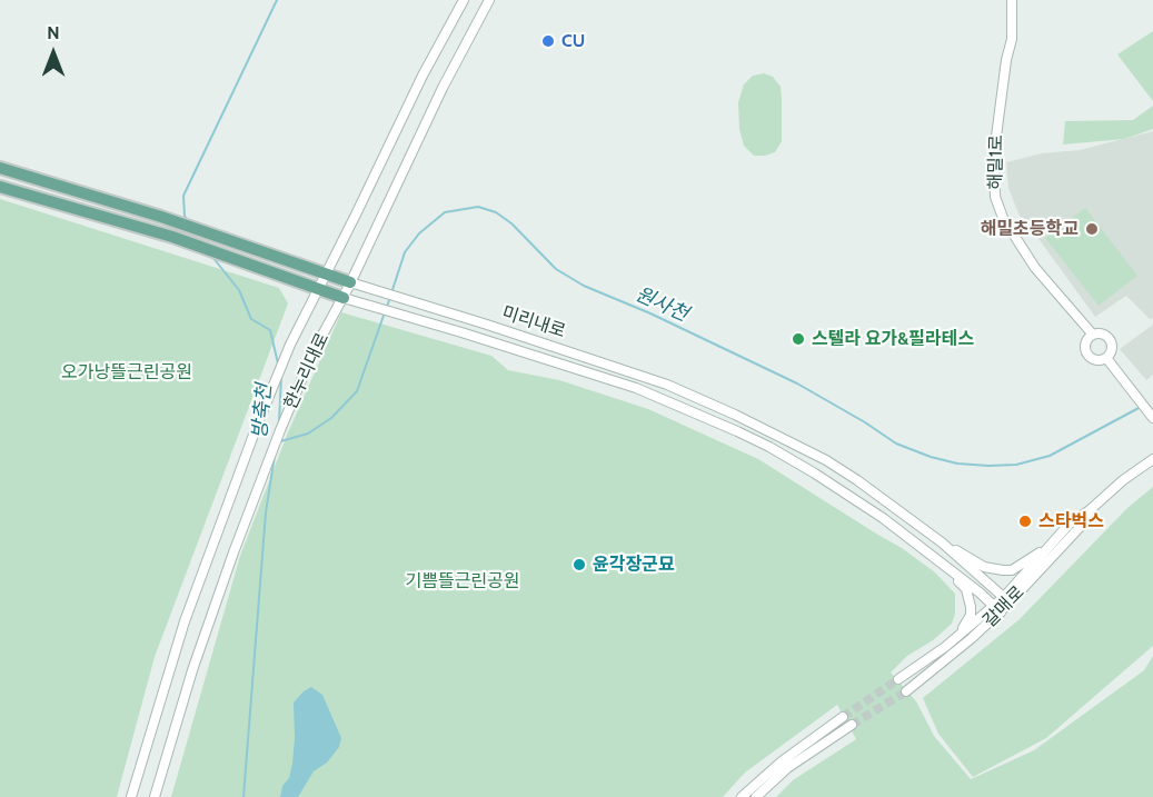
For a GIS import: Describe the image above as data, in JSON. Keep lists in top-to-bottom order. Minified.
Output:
{"streets":{"main road":["미리내로"],"street":["해밀1로","한누리대로","갈매로"]},"crossings":[["미리내로","한누리대로"],["미리내로","갈매로"]],"water":["원사천","방축천"],"parks":["오가낭뜰근린공원","기쁨뜰근린공원"],"places":["CU","해밀초등학교","스텔라 요가&필라테스","스타벅스","윤각장군묘"],"north":"top"}
